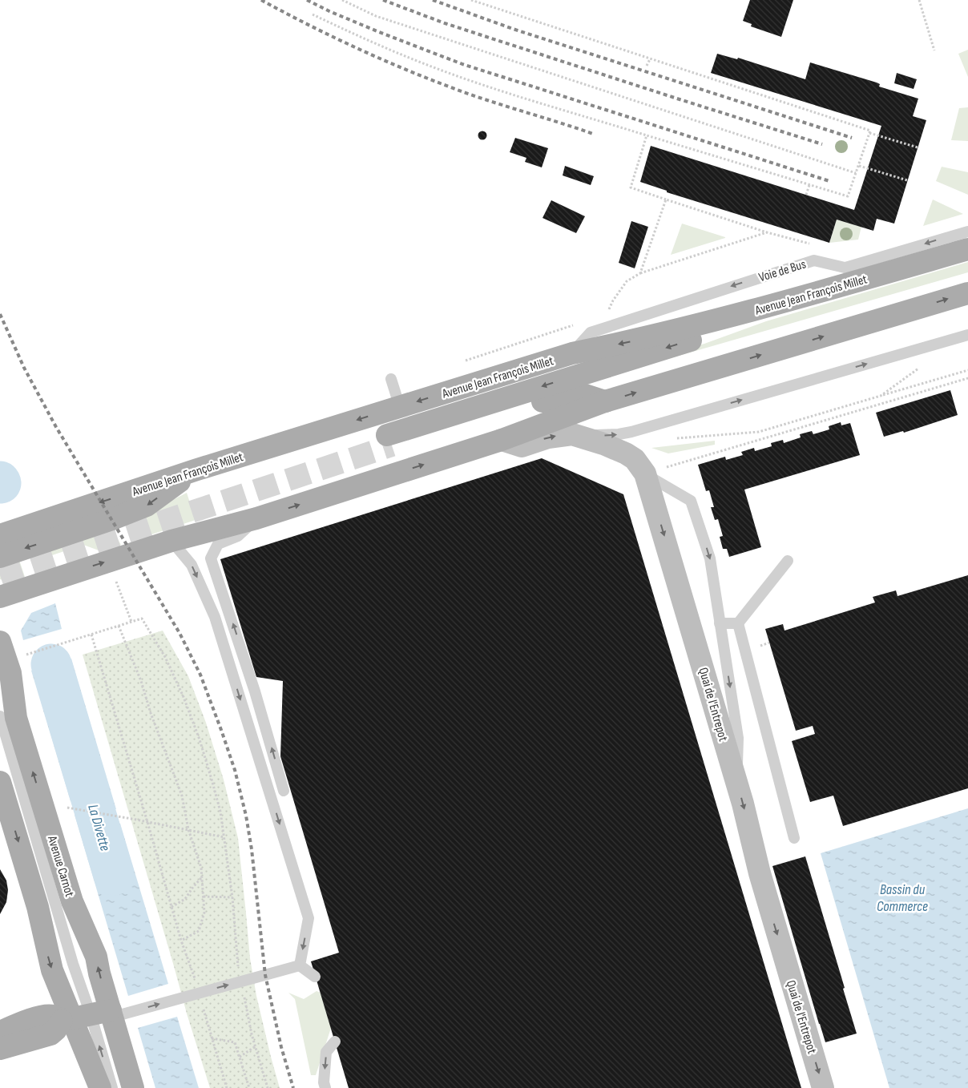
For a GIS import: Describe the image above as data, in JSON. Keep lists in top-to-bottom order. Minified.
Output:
{"streets":{"main road":["Avenue Jean François Millet","Avenue Carnot"],"street":["Quai de l'Entrepot"],"lane":["Voie de Bus"]},"crossings":[["Voie de Bus","Avenue Jean François Millet"]],"one_way":["Voie de Bus","Quai de l'Entrepot"],"water":["La Divette","Bassin du Commerce"]}
